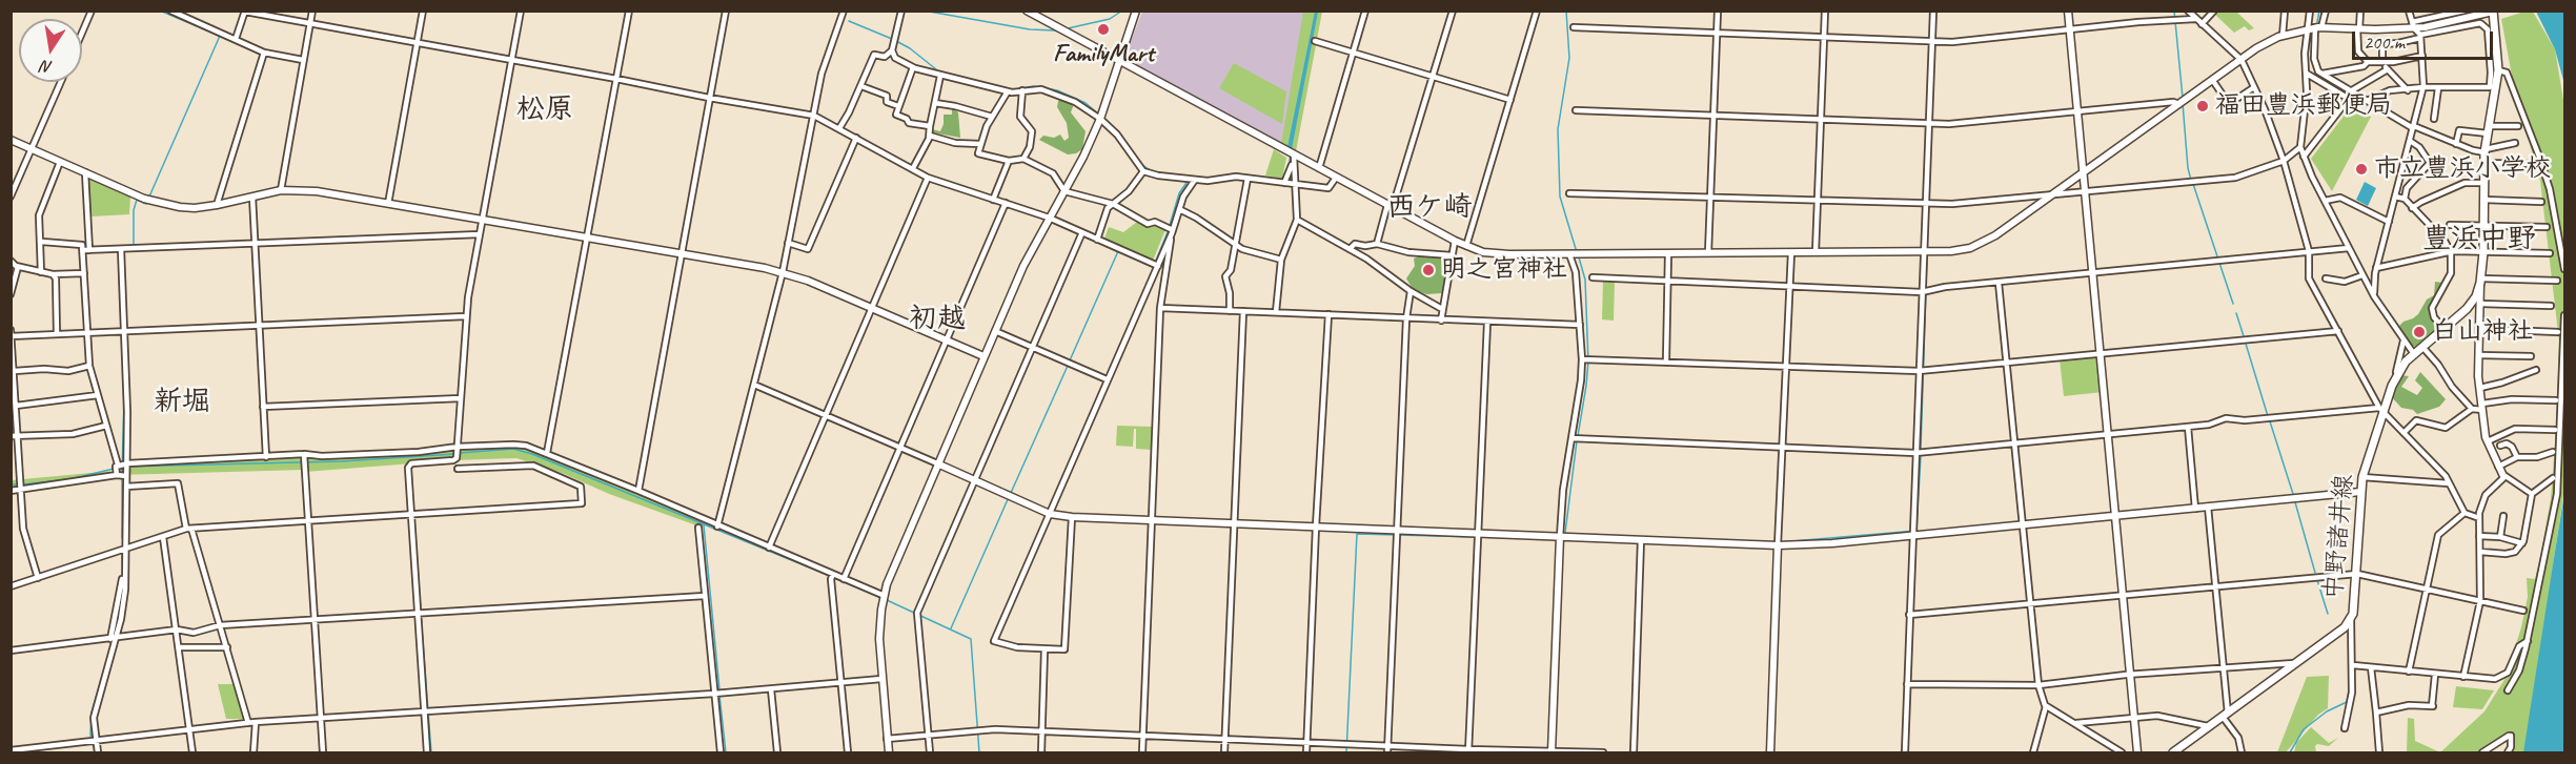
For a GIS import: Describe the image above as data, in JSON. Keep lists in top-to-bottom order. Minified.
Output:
{"streets":{"main road":["中野諸井線"]},"districts":["松原","西ケ崎","豊浜中野","初越","新堀"],"places":["FamilyMart","福田豊浜郵便局","市立豊浜小学校","明之宮神社","白山神社"],"scale_bar":"200 m","north":"bottom"}
